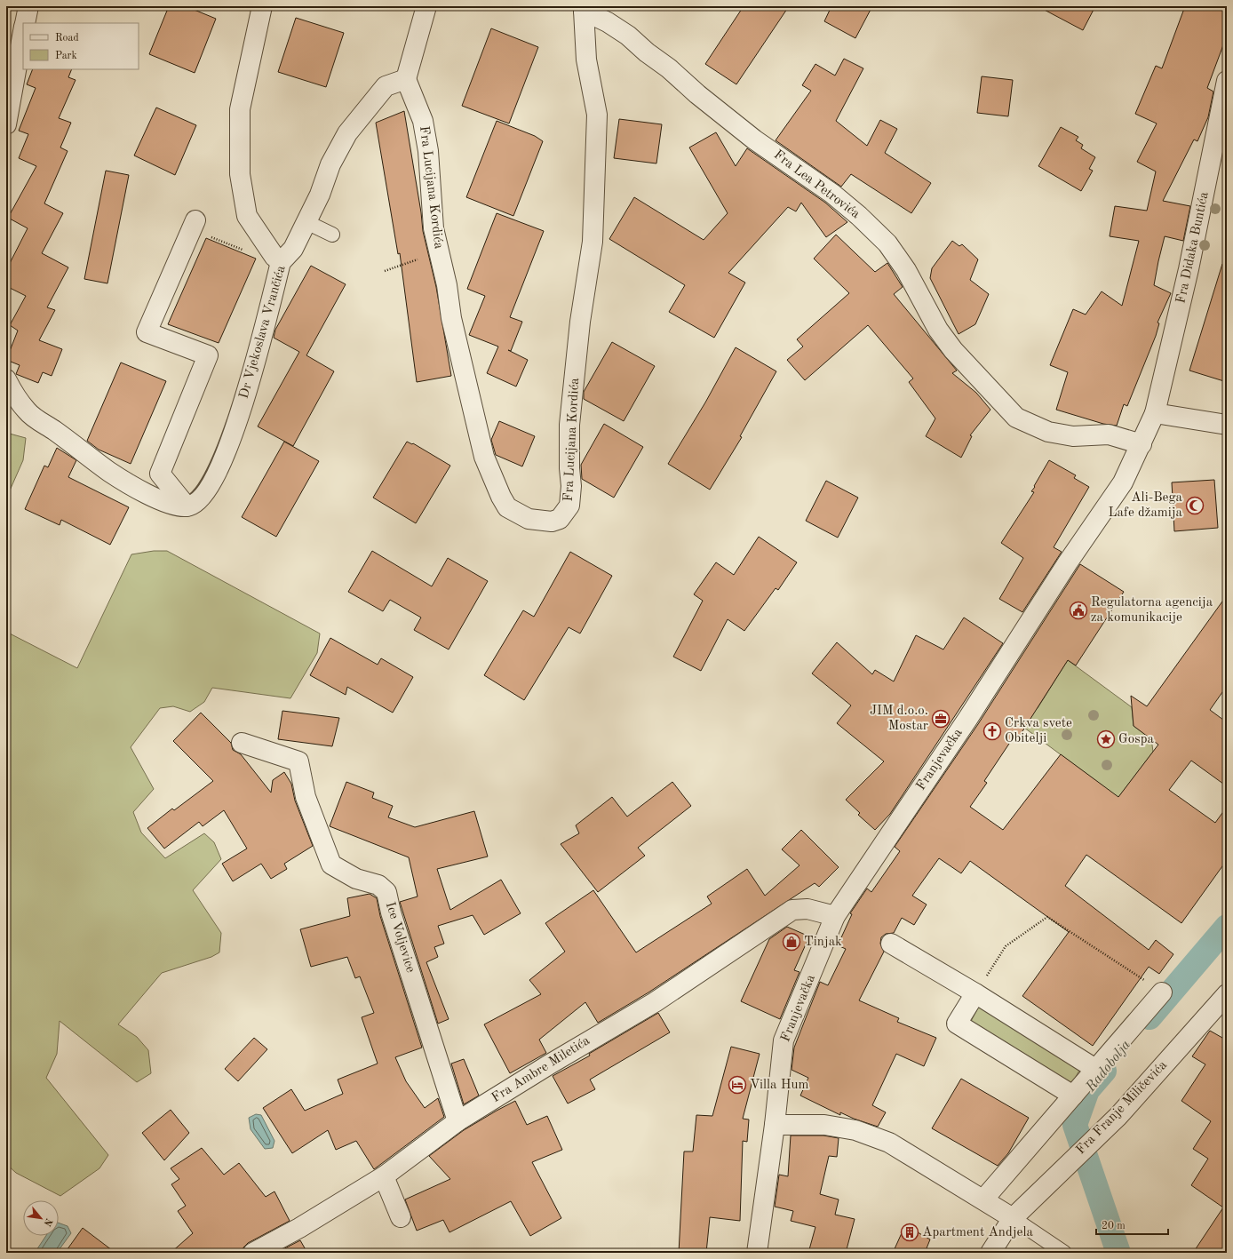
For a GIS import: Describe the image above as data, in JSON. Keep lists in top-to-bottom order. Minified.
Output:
{"streets":{"street":["Fra Lea Petrovića","Fra Lucijana Kordića","Fra Didaka Buntića","Dr Vjekoslava Vrančića","Franjevačka","Ice Voljevice","Fra Ambre Miletića","Fra Franje Miličevića"]},"crossings":[["Fra Lea Petrovića","Fra Lucijana Kordića"],["Fra Lea Petrovića","Franjevačka"],["Fra Lucijana Kordića","Dr Vjekoslava Vrančića"],["Fra Didaka Buntića","Franjevačka"],["Franjevačka","Fra Ambre Miletića"],["Ice Voljevice","Fra Ambre Miletića"]],"water":["Radobolja"],"places":{"mosque":["Ali-Bega Lafe džamija"],"public building":["Regulatorna agencija za komunikacije"],"office":["JIM d.o.o. Mostar"],"church":["Crkva svete Obitelji"],"place":["Gospa"],"shop":["Tinjak"],"hotel":["Villa Hum"],"building":["Apartment Andjela"]},"legend":["Road","Park"],"scale_bar":"20 m","north":"bottom right"}
